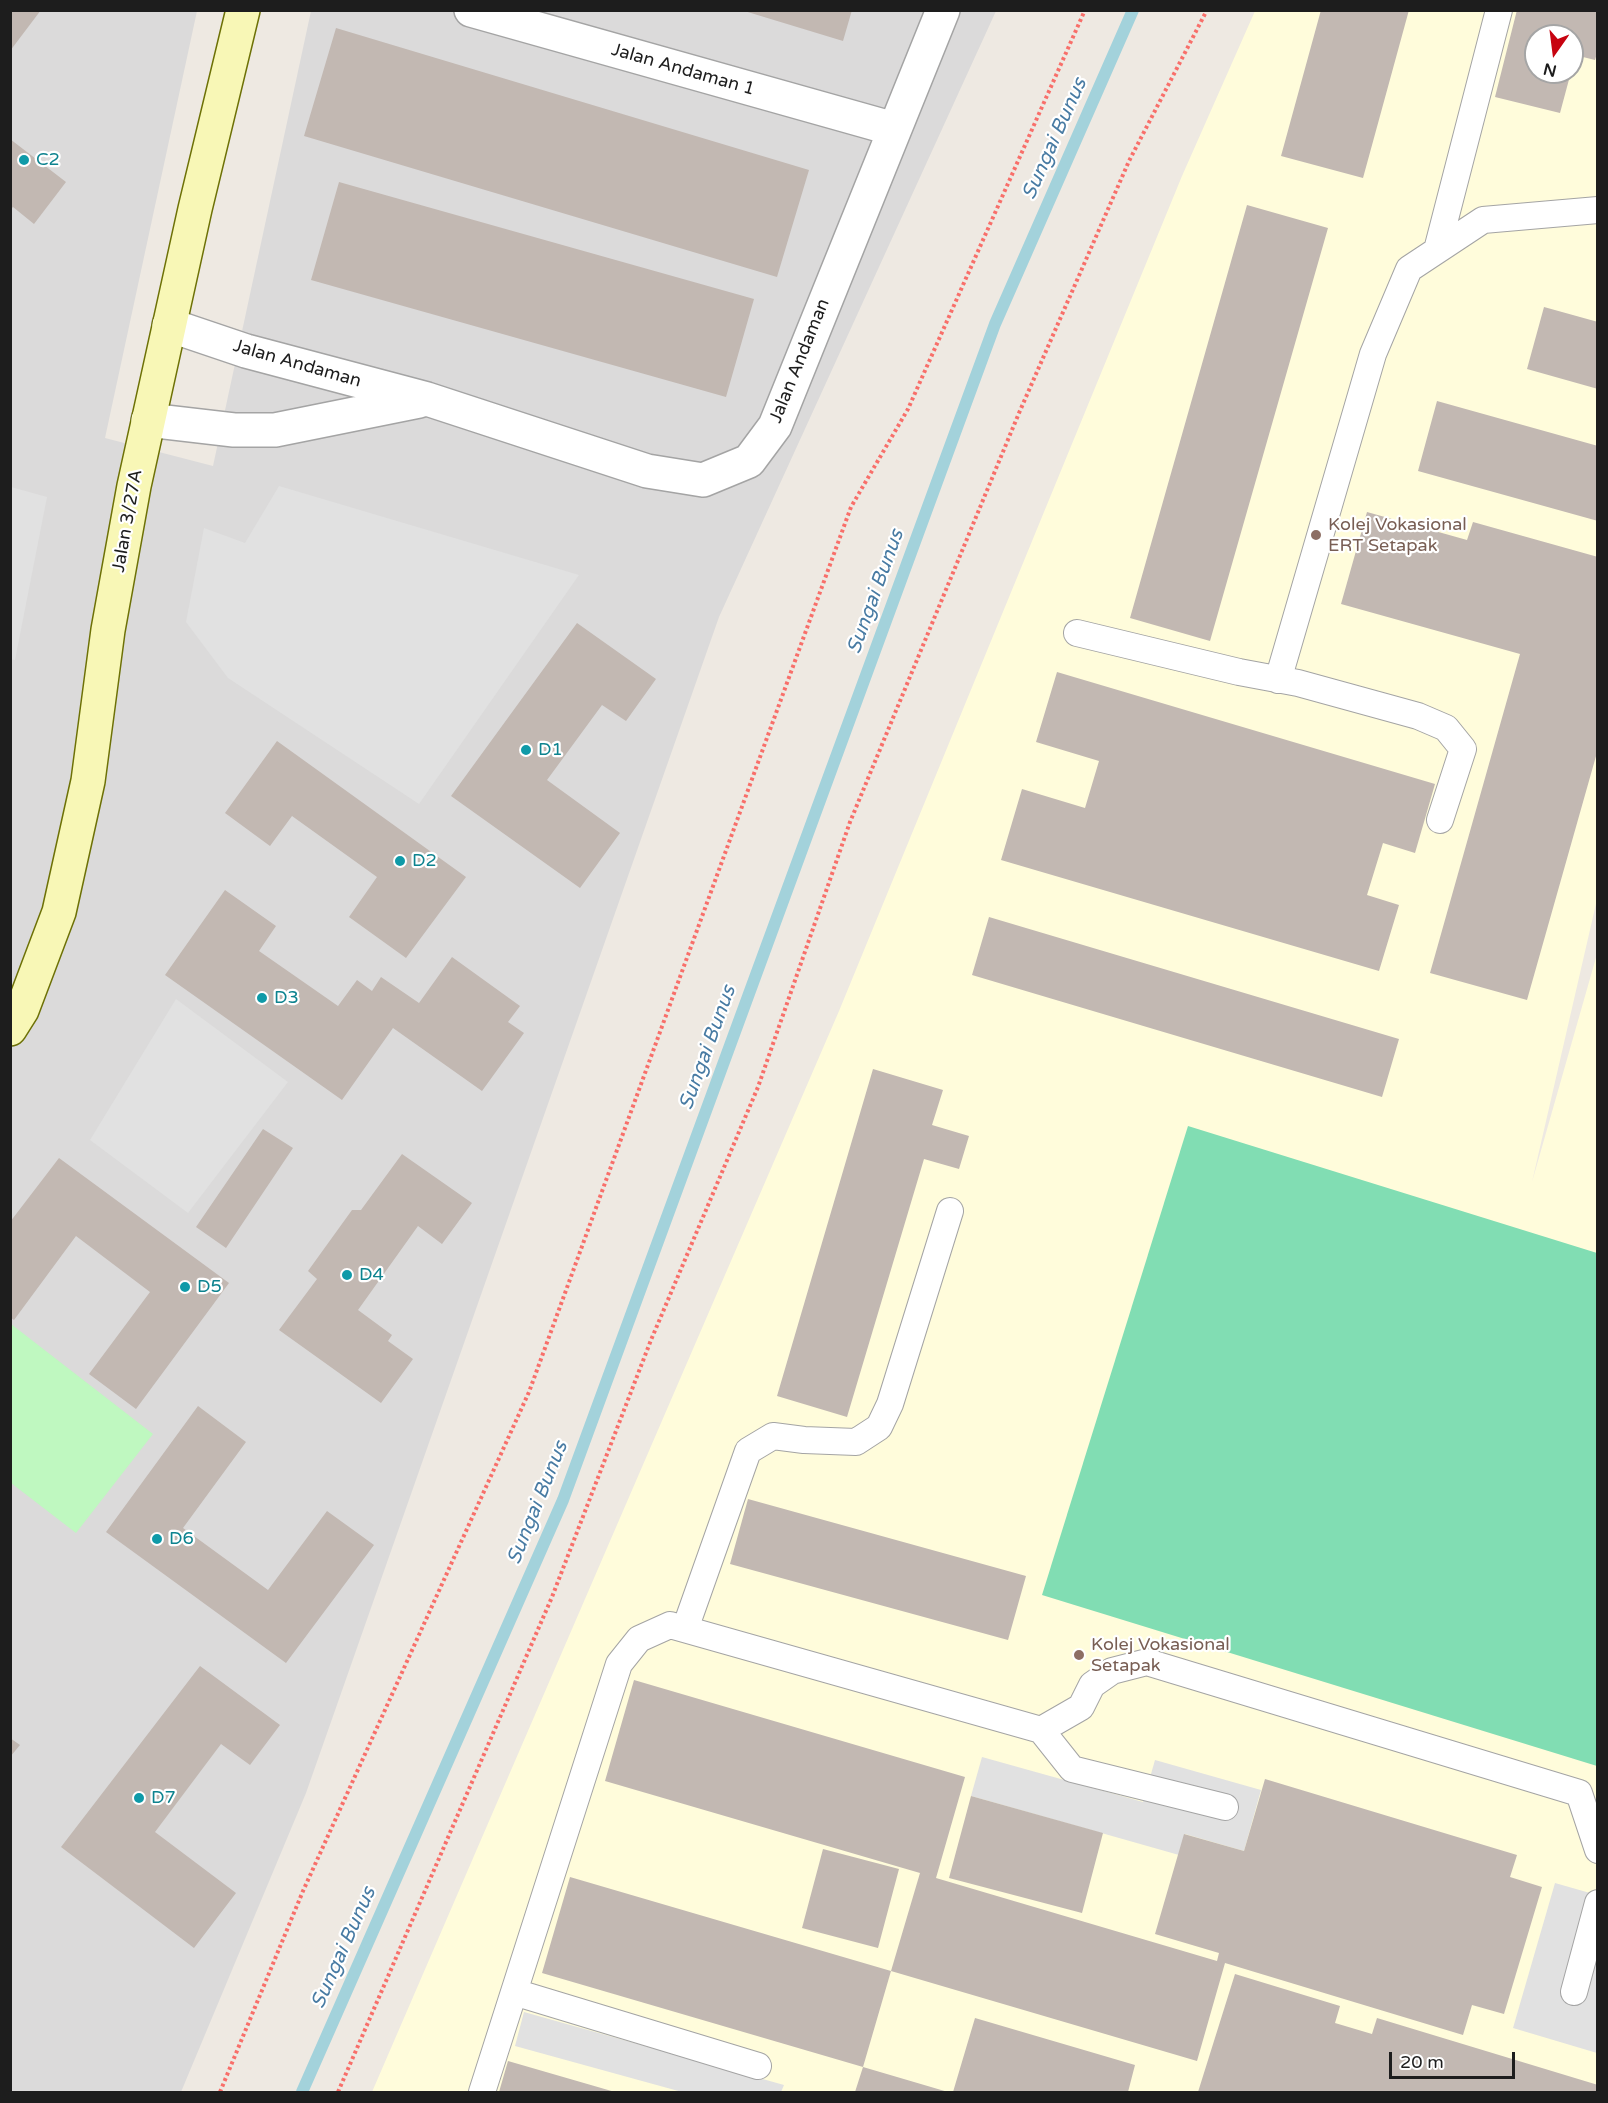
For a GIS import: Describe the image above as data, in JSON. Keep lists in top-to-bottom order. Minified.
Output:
{"streets":{"street":["Jalan Andaman 1","Jalan Andaman","Jalan 3/27A"]},"crossings":[["Jalan Andaman 1","Jalan Andaman"],["Jalan Andaman","Jalan 3/27A"]],"water":["Sungai Bunus"],"places":["C2","Kolej Vokasional ERT Setapak","D1","D2","D3","D4","D5","D6","Kolej Vokasional Setapak","D7"],"scale_bar":"20 m","north":"bottom"}
